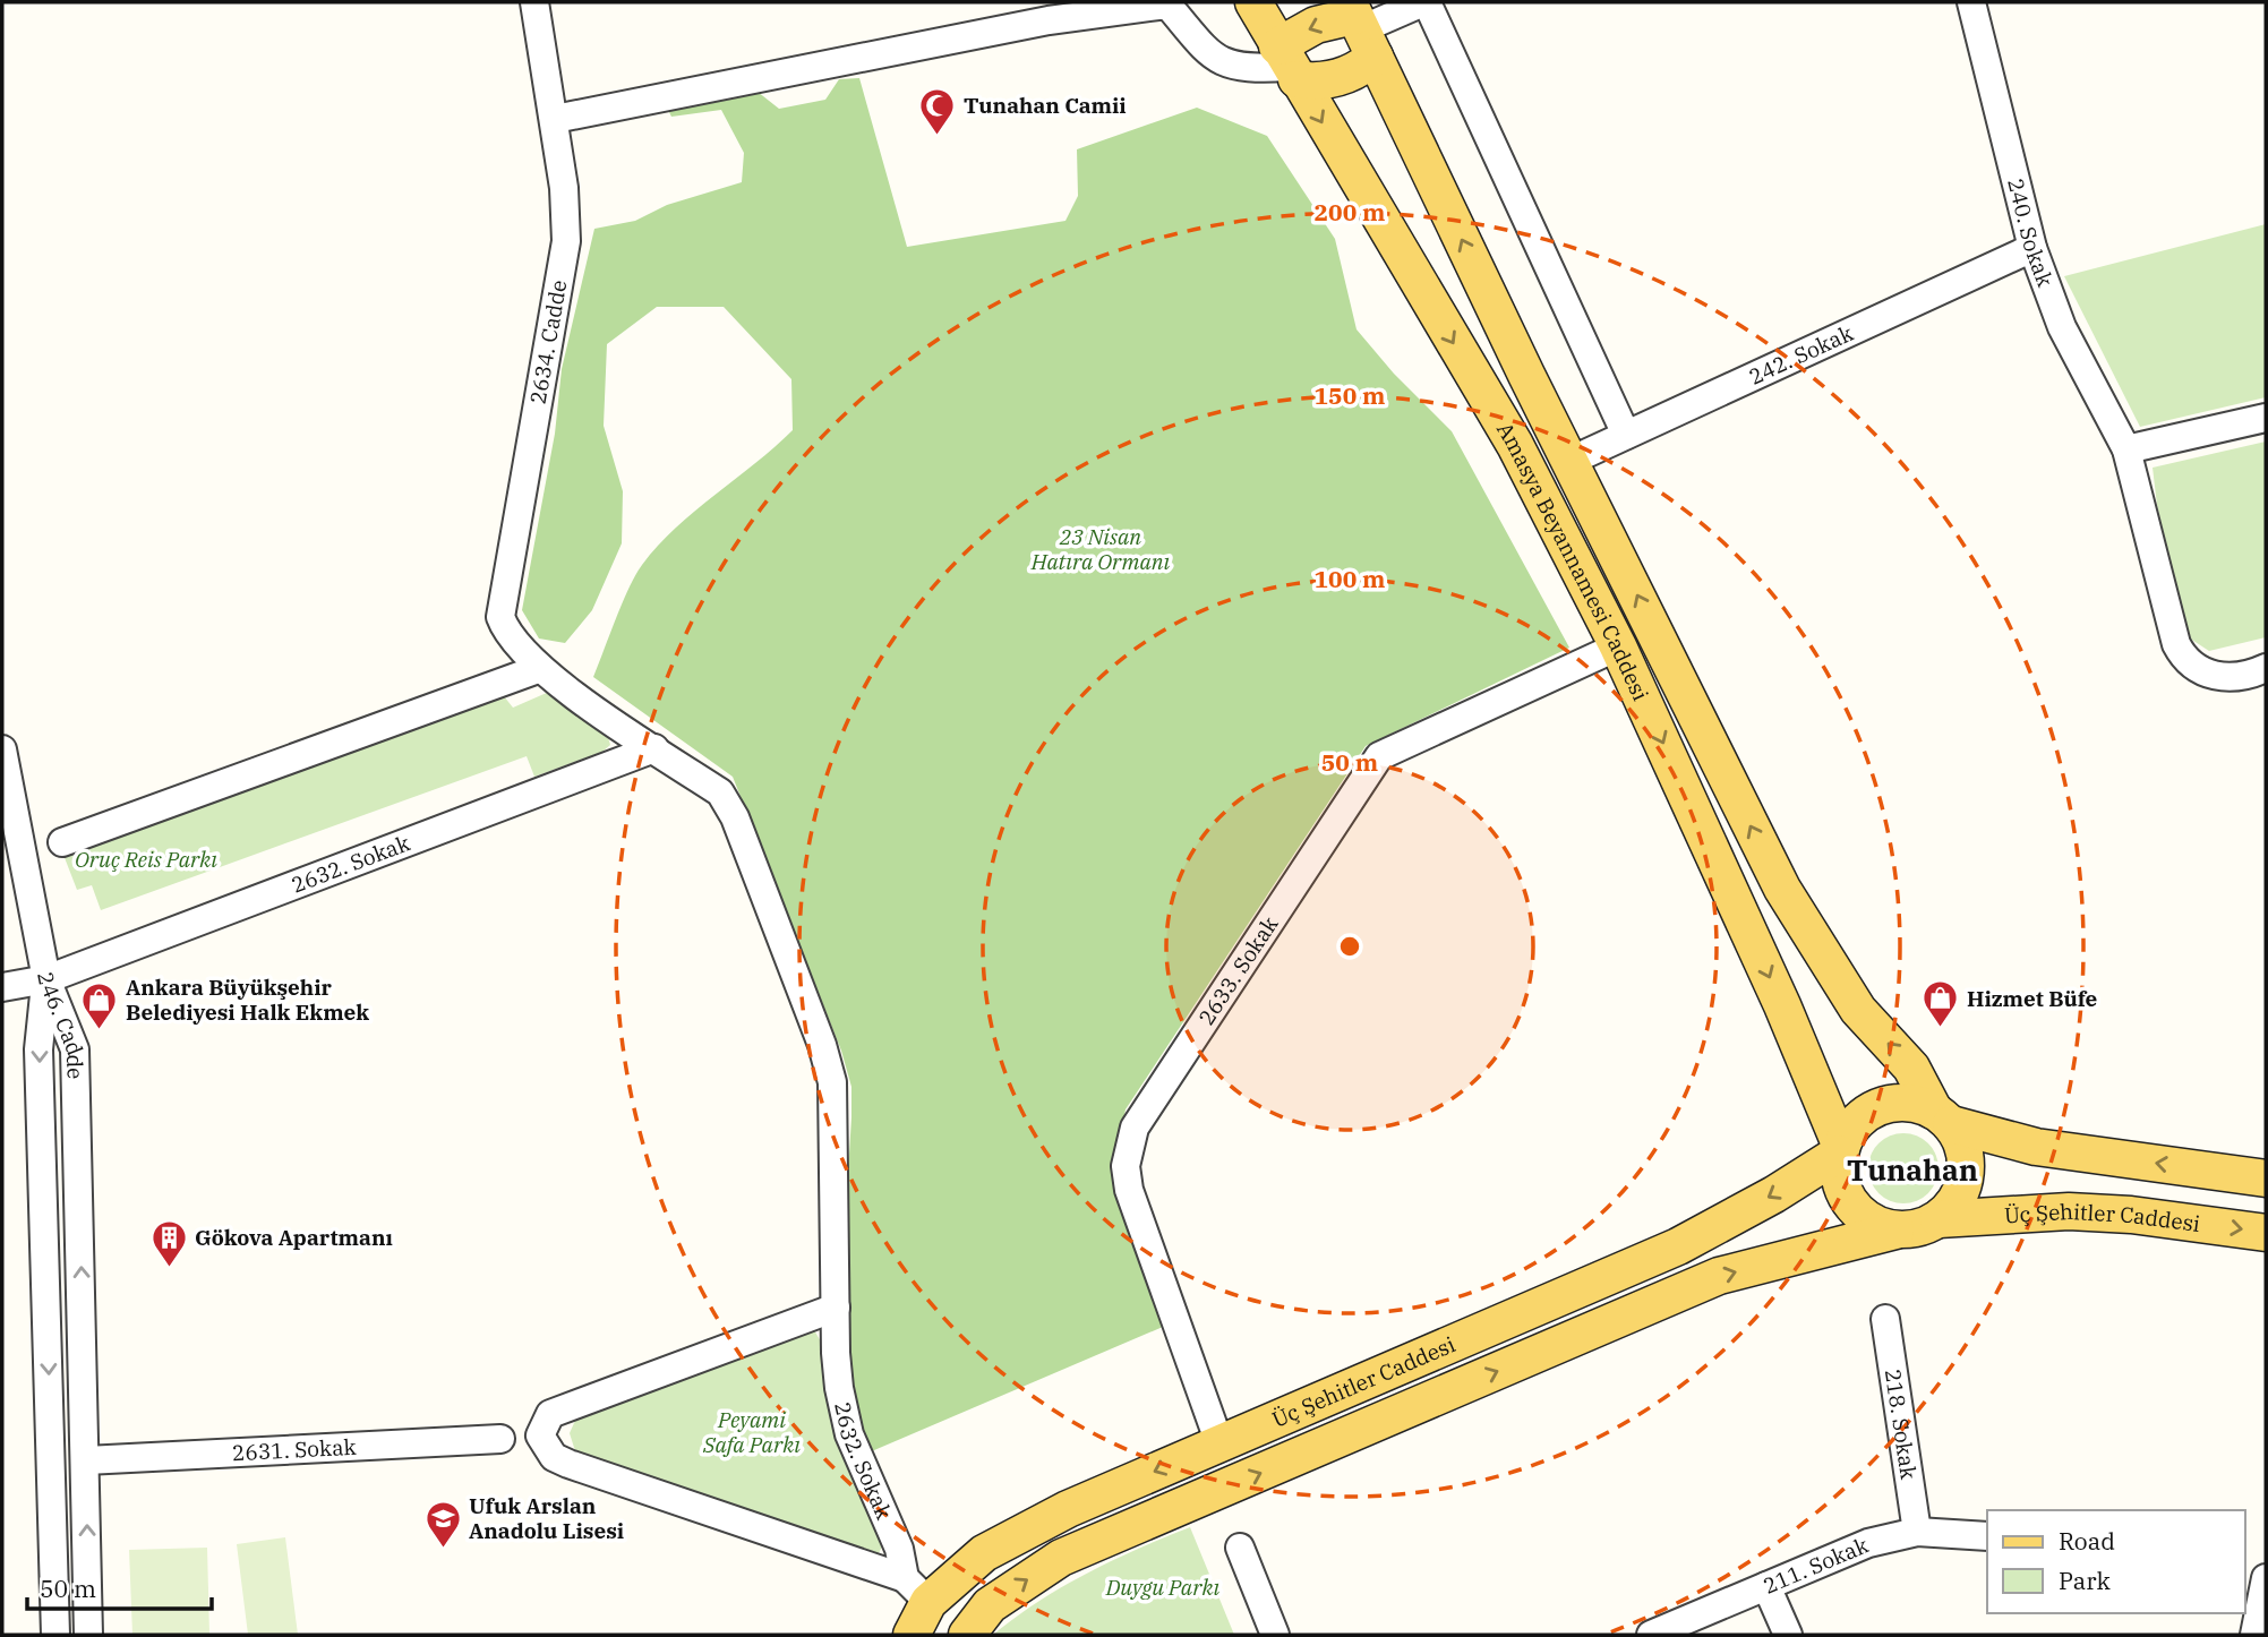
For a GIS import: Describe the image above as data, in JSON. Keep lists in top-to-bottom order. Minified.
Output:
{"streets":{"main road":["Amasya Beyannamesi Caddesi","Üç Şehitler Caddesi"],"street":["240. Sokak","2634. Cadde","242. Sokak","2632. Sokak","2633. Sokak","246. Cadde","218. Sokak","2631. Sokak","211. Sokak"]},"crossings":[["240. Sokak","242. Sokak"],["2634. Cadde","2632. Sokak"],["242. Sokak","Amasya Beyannamesi Caddesi"],["Amasya Beyannamesi Caddesi","2633. Sokak"],["Amasya Beyannamesi Caddesi","Üç Şehitler Caddesi"],["2632. Sokak","246. Cadde"],["2632. Sokak","Üç Şehitler Caddesi"],["2633. Sokak","Üç Şehitler Caddesi"],["246. Cadde","2631. Sokak"],["218. Sokak","211. Sokak"]],"districts":["Tunahan"],"parks":["23 Nisan Hatıra Ormanı","Oruç Reis Parkı","Peyami Safa Parkı","Duygu Parkı"],"places":{"mosque":["Tunahan Camii"],"shop":["Hizmet Büfe","Ankara Büyükşehir Belediyesi Halk Ekmek"],"building":["Gökova Apartmanı"],"school or university":["Ufuk Arslan Anadolu Lisesi"]},"legend":["Road","Park"],"scale_bar":"50 m","rings":["200 m","150 m","100 m","50 m"]}
